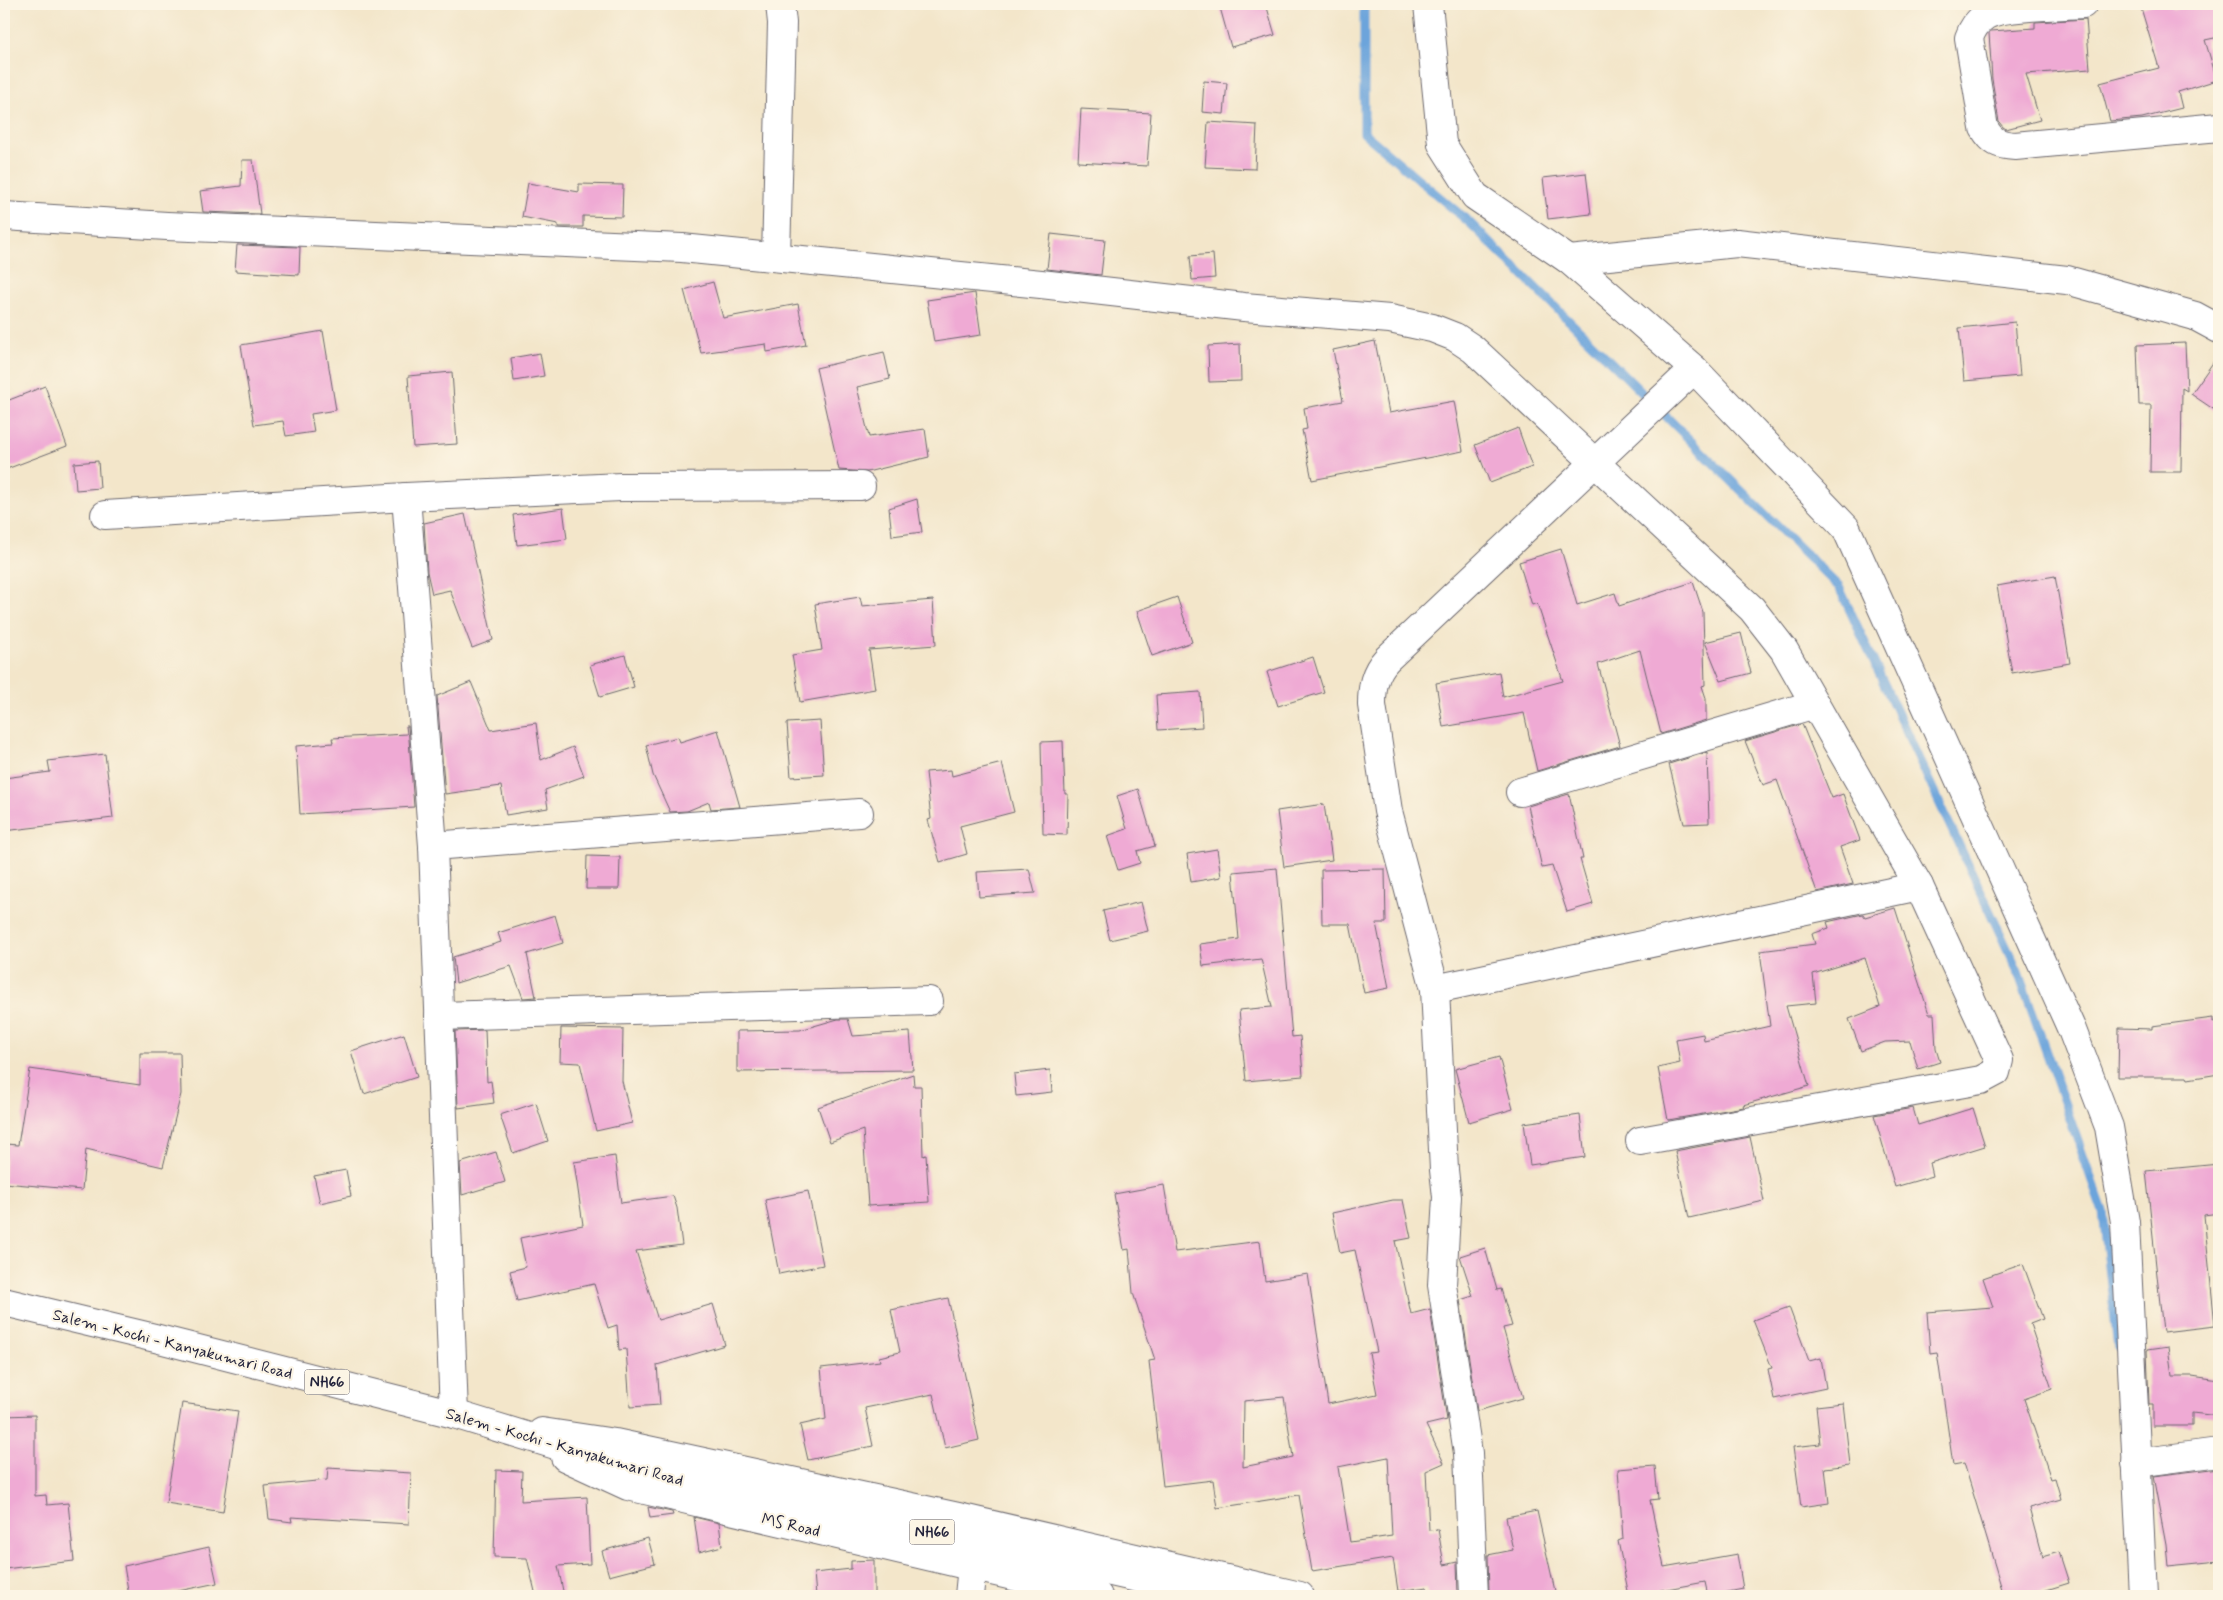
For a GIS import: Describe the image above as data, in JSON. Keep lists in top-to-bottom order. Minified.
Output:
{"streets":{"main road":["Salem - Kochi - Kanyakumari Road","NH66","MS Road"]},"crossings":[["Salem - Kochi - Kanyakumari Road","MS Road"]]}
